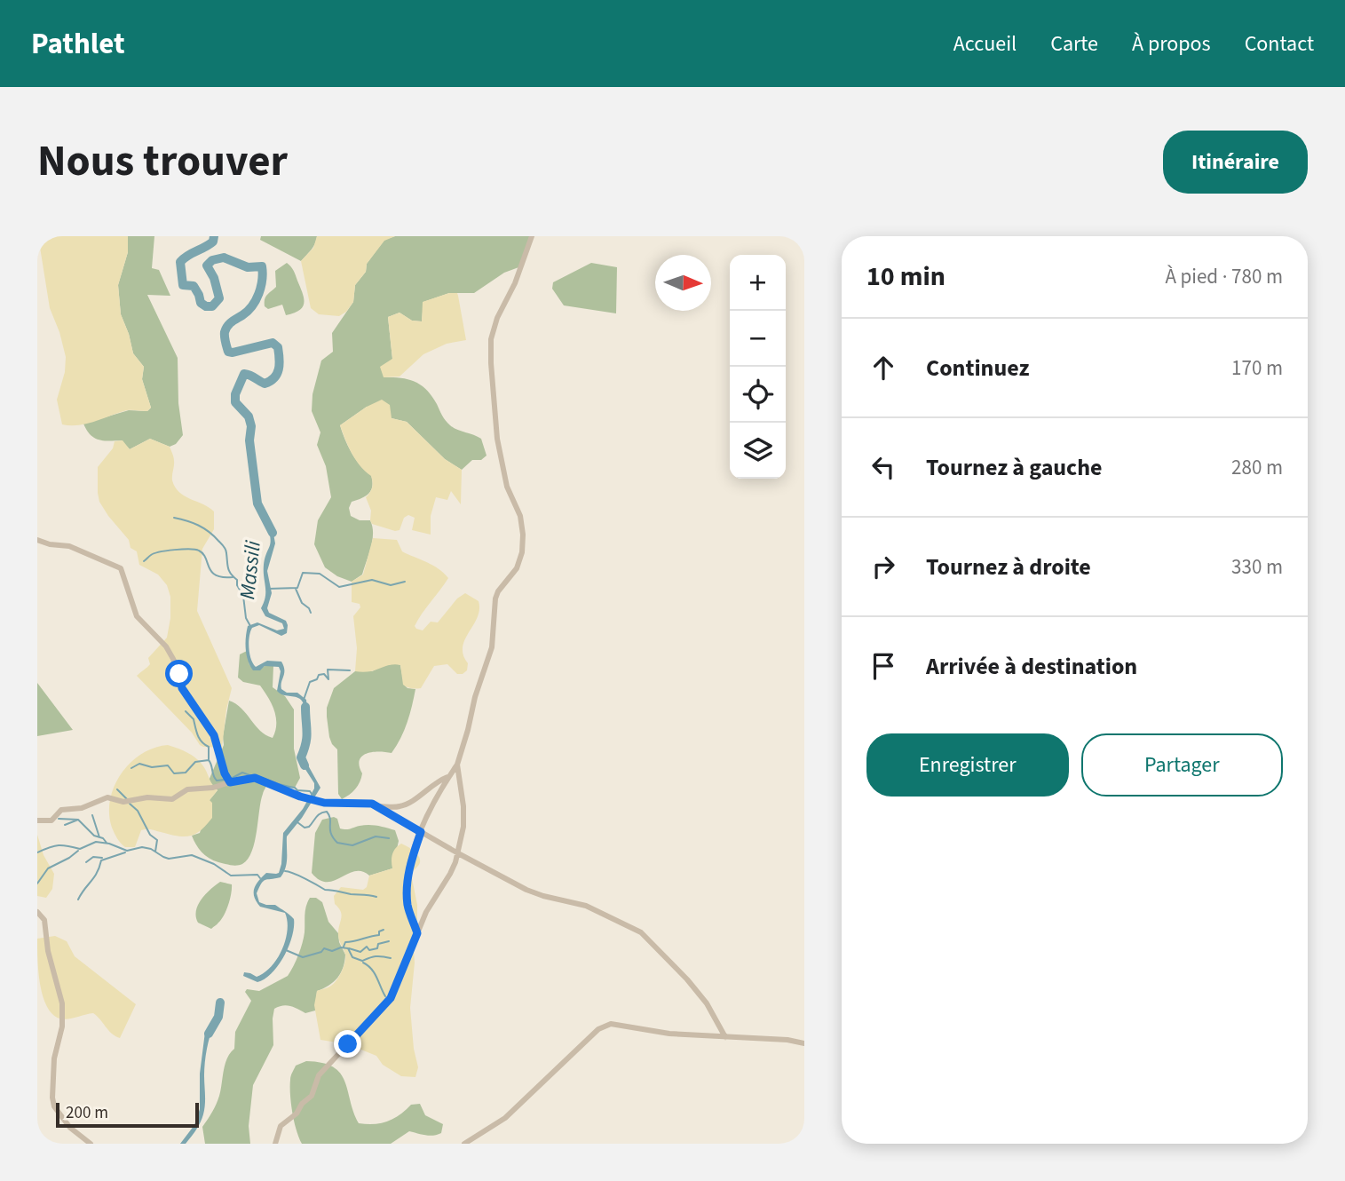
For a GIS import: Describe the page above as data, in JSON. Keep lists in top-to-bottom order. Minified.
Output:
{"water":["Massili"],"scale_bar":"200 m","north":"right","page":{"header":"Pathlet","nav":["Accueil","Carte","À propos","Contact"],"title":"Nous trouver","buttons":["Itinéraire",["Enregistrer","Partager"]],"heading":["10 min","À pied · 780 m"],"map_buttons":["+","−"],"list":[["Continuez","170 m"],["Tournez à gauche","280 m"],["Tournez à droite","330 m"],"Arrivée à destination"],"scale":"200 m"}}
